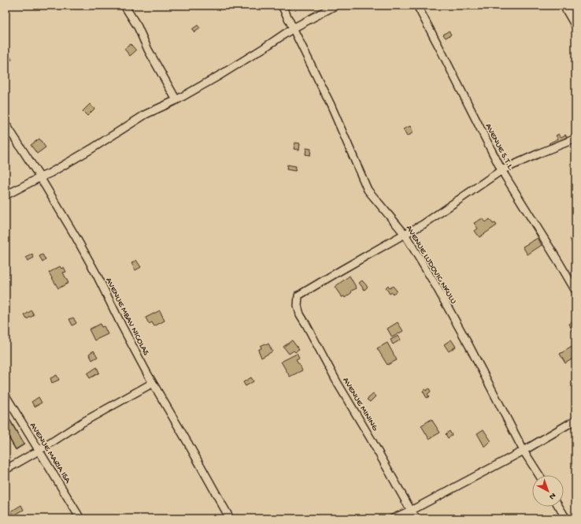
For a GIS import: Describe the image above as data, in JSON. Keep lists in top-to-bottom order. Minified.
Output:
{"streets":{"street":["AVENUE S.T.L.","AVENUE LUDOVIC NKULU","AVENUE MBAV NICOLAS","AVENUE MINING","AVENUE MARIA ISA"]},"crossings":[["AVENUE LUDOVIC NKULU","AVENUE MINING"]],"north":"bottom right"}
